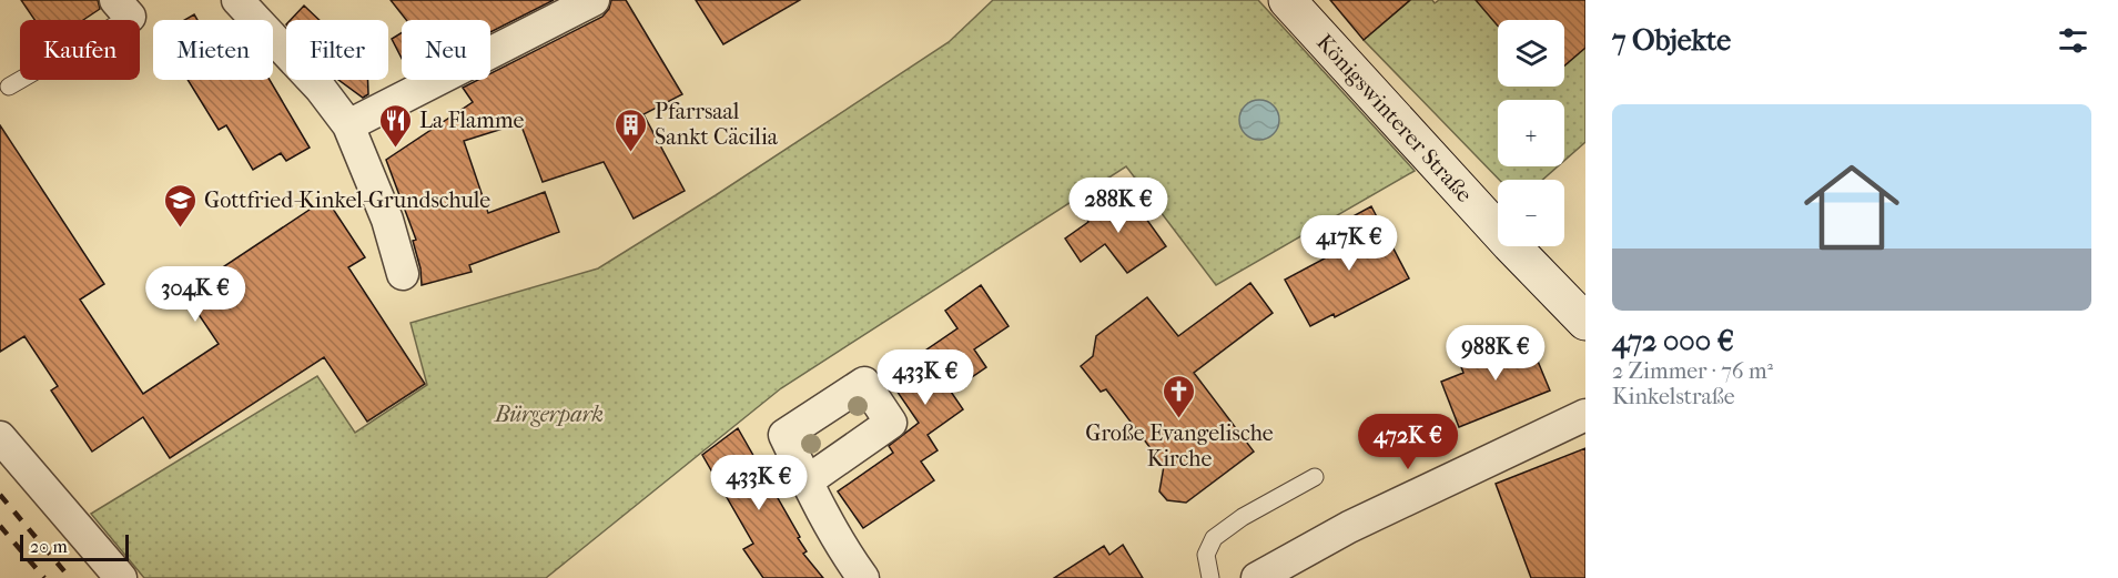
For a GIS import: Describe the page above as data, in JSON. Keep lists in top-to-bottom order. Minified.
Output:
{"streets":{"main road":["Königswinterer Straße"]},"parks":["Bürgerpark"],"places":{"restaurant":["La Flamme"],"building":["Pfarrsaal Sankt Cäcilia"],"school or university":["Gottfried-Kinkel-Grundschule"],"church":["Große Evangelische Kirche"]},"scale_bar":"20 m","page":{"heading":"7 Objekte","map_buttons":["+","−"],"chip":["Kaufen","Mieten","Filter","Neu"],"list":[{"name":"472 000 €","note":"2 Zimmer · 76 m² · Kinkelstraße"}],"price":["288K €","417K €","304K €","988K €","433K €","472K €","433K €"],"scale":"20 m"}}
